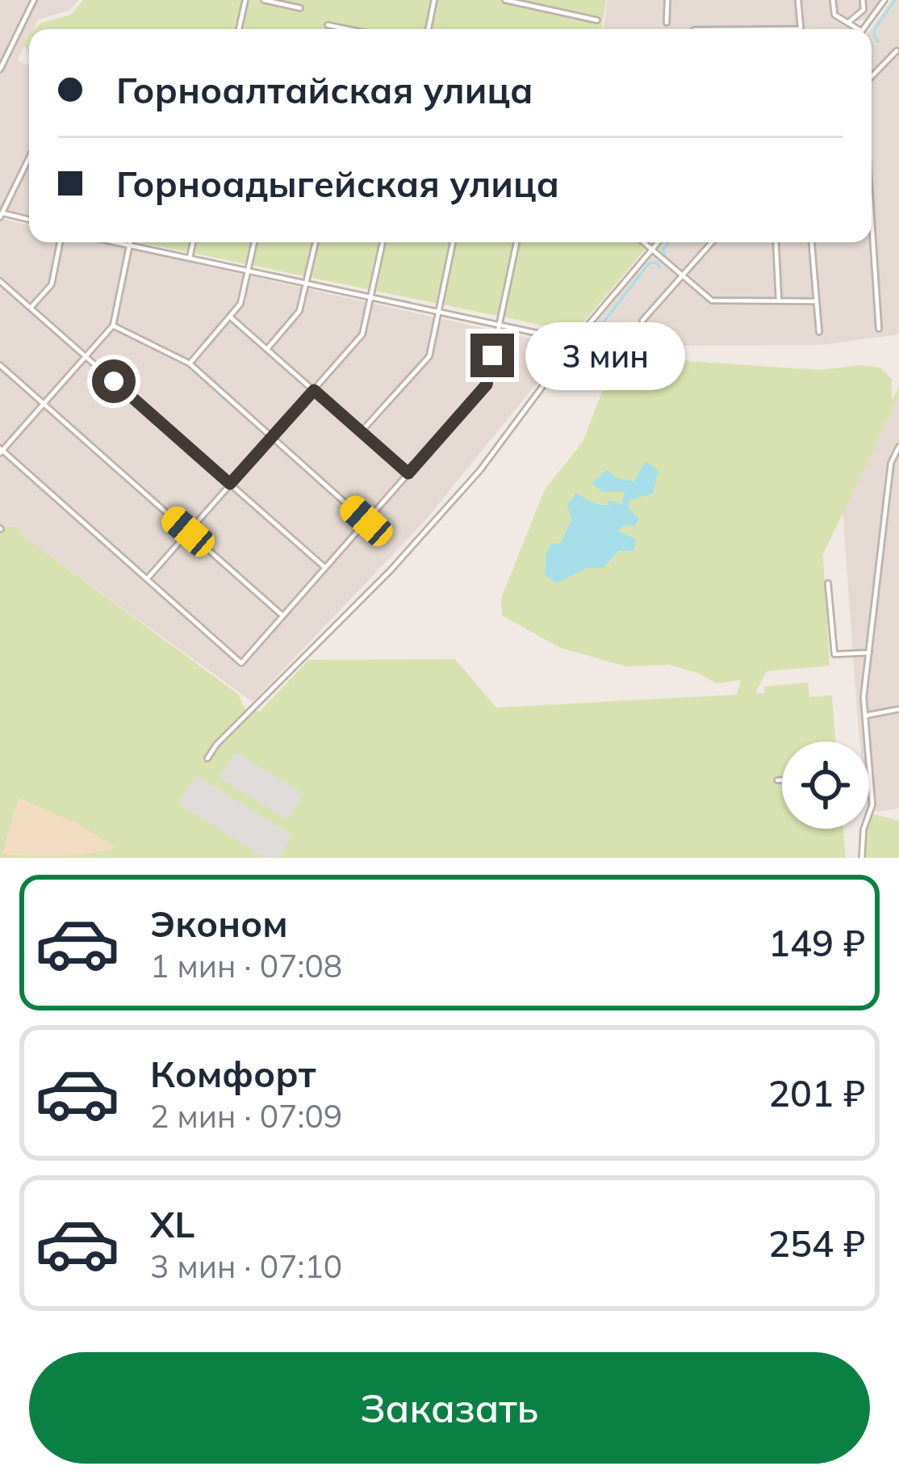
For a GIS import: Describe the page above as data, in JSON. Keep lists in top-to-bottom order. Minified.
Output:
{"page":{"banner":["Горноалтайская улица","Горноадыгейская улица"],"bubble":"3 мин","list":[{"name":"Эконом","note":"1 мин · 07:08","value":"149 ₽"},{"name":"Комфорт","note":"2 мин · 07:09","value":"201 ₽"},{"name":"XL","note":"3 мин · 07:10","value":"254 ₽"}],"buttons":"Заказать"}}
